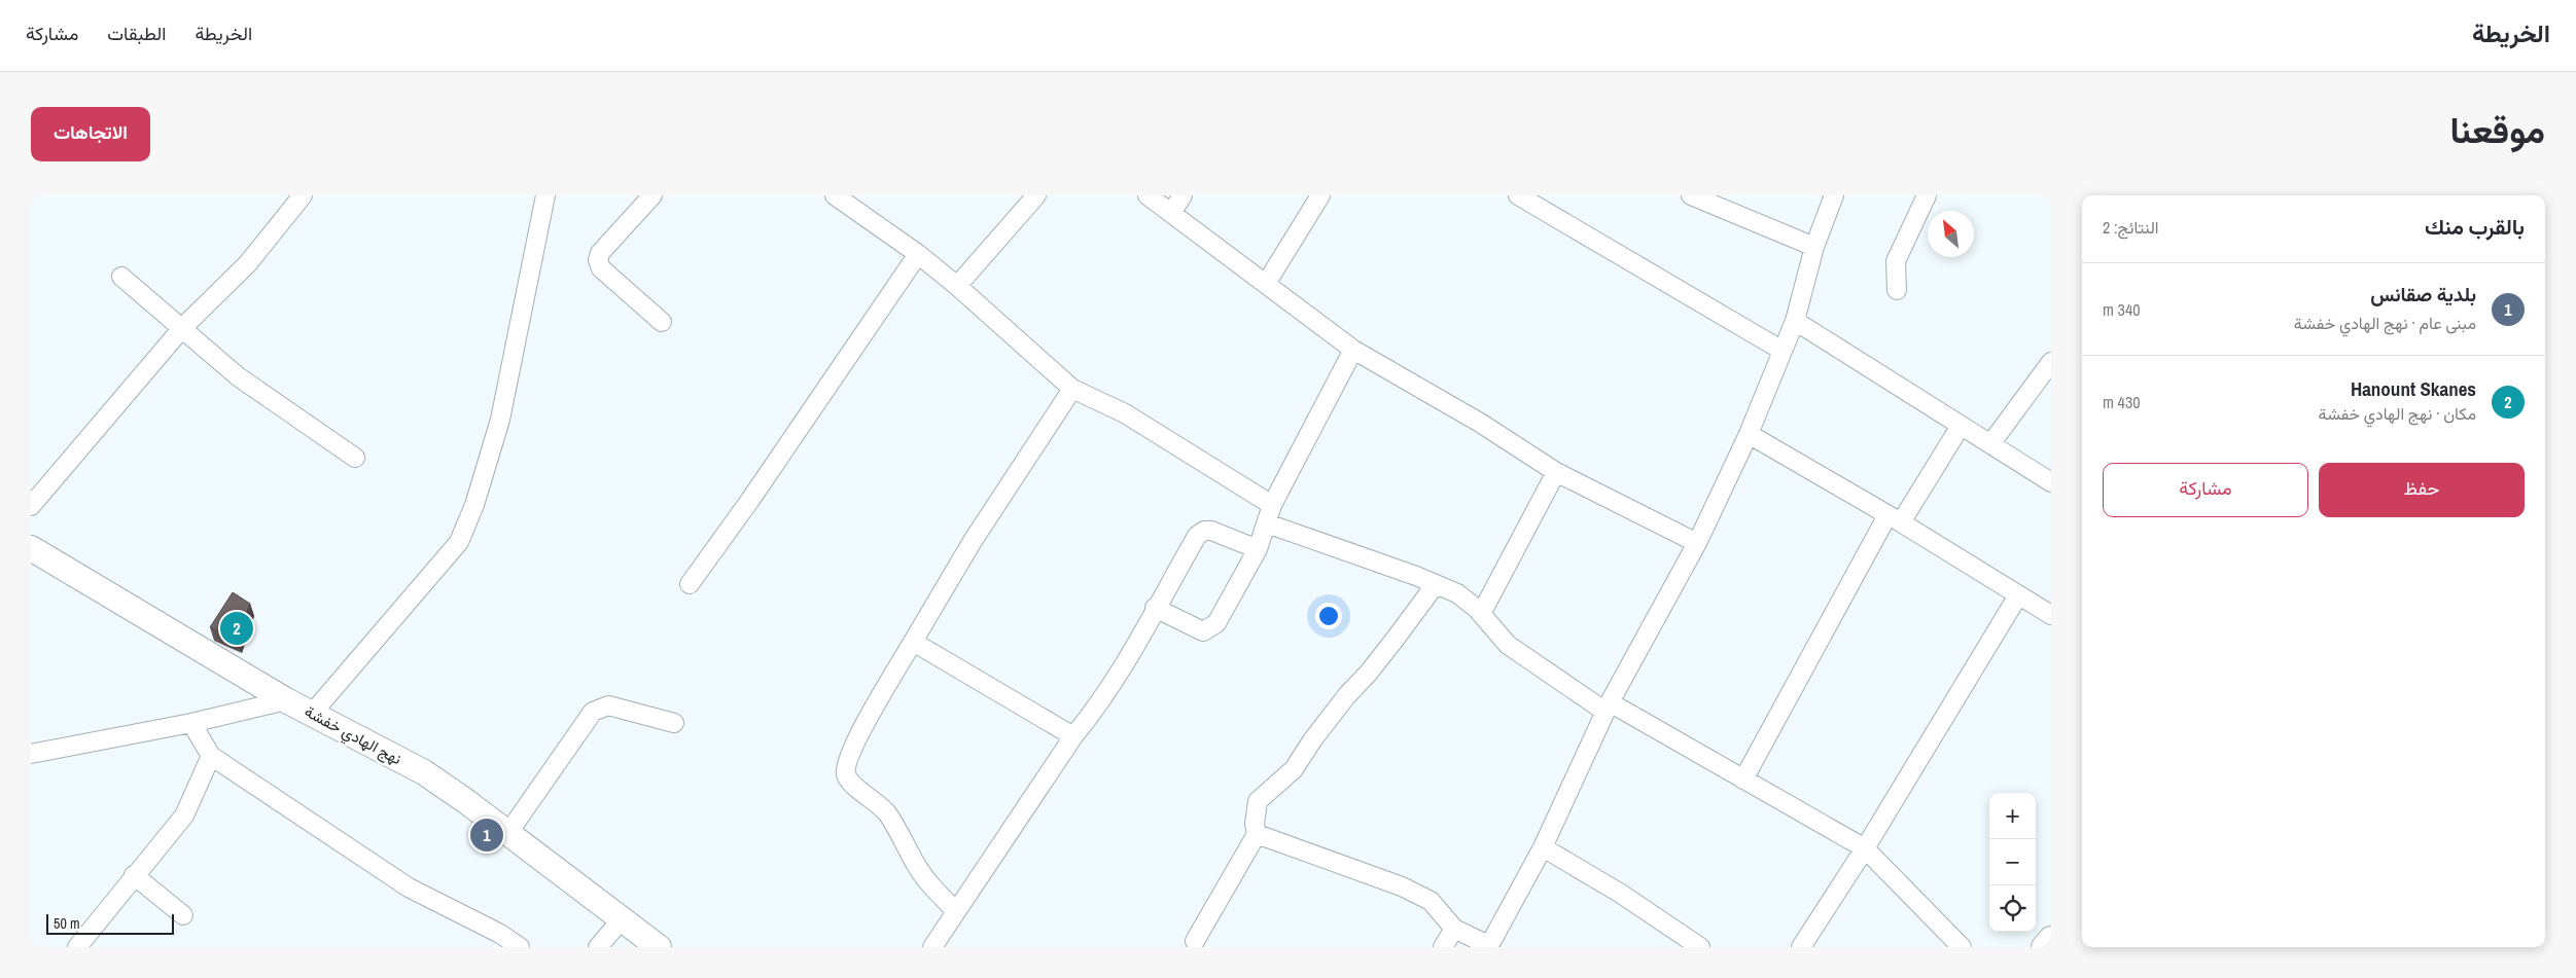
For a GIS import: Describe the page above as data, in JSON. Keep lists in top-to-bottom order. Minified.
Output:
{"streets":{"main road":["نهج الهادي خفشة"]},"scale_bar":"50 m","north":"top left","page":{"header":"الخريطة","nav":["الخريطة","الطبقات","مشاركة"],"title":"موقعنا","buttons":["الاتجاهات",["حفظ","مشاركة"]],"heading":["بالقرب منك","النتائج: 2"],"list":[{"mark":"1","name":"بلدية صقانس","note":"مبنى عام · نهج الهادي خفشة","value":"340 m"},{"mark":"2","name":"Hanount Skanes","note":"مكان · نهج الهادي خفشة","value":"430 m"}],"pins":["2","1"],"map_buttons":["+","−"],"scale":"50 m"}}
